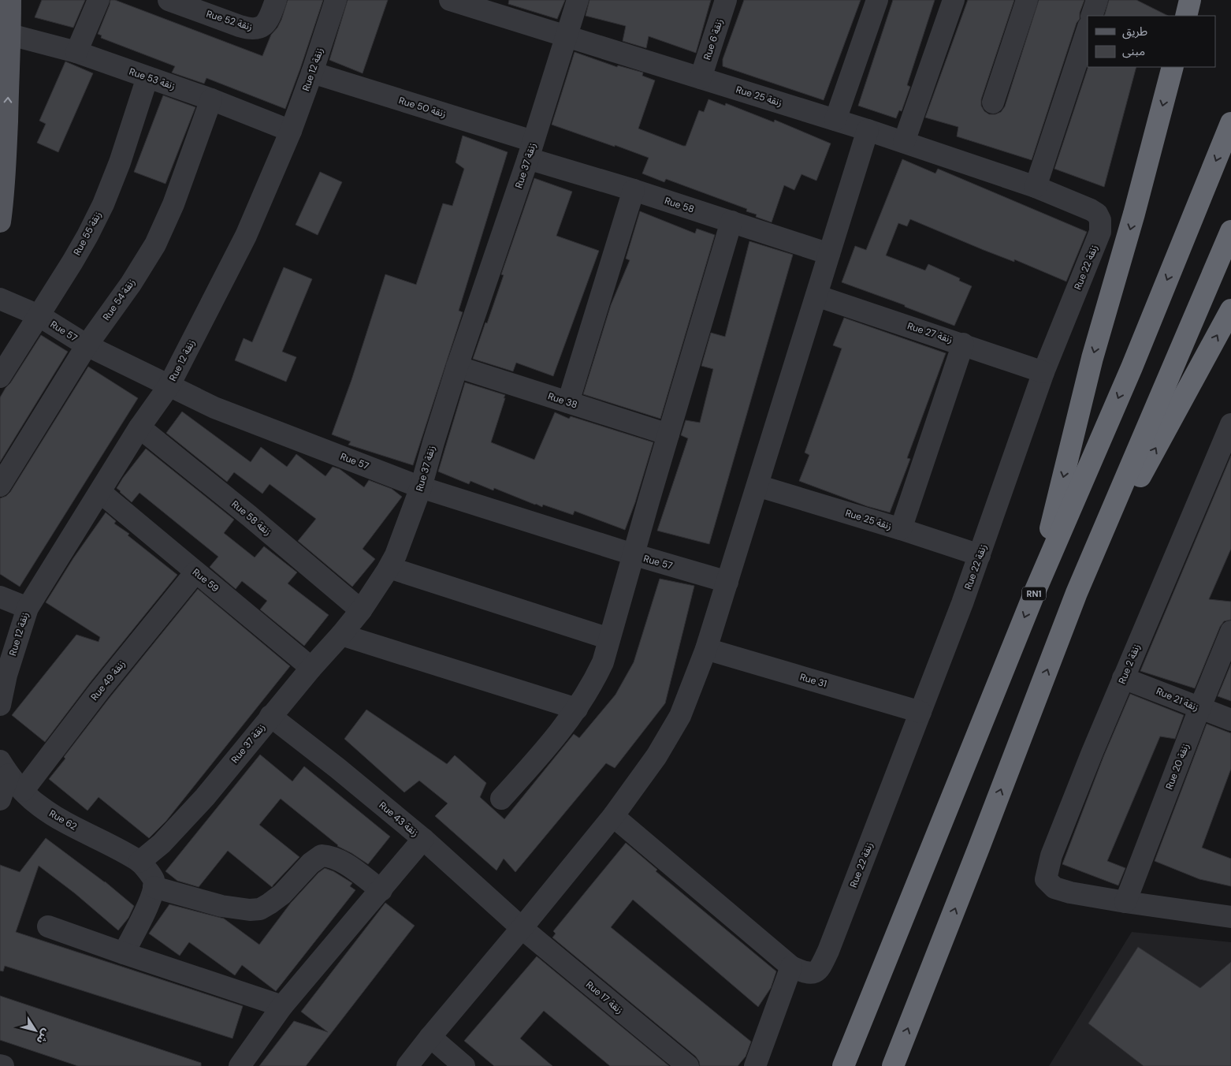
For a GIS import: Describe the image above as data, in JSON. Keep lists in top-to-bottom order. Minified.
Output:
{"streets":{"highway":["RN1"],"street":["Rue 52 زنقة","Rue 6 زنقة","Rue 12 زنقة","Rue 53 زنقة","Rue 25 زنقة","Rue 50 زنقة","Rue 37 زنقة","Rue 58","Rue 55 زنقة","Rue 22 زنقة","Rue 54 زنقة","Rue 57","Rue 27 زنقة","Rue 38","Rue 58 زنقة","Rue 59","Rue 2 زنقة","Rue 49 زنقة","Rue 31","Rue 21 زنقة","Rue 20 زنقة","Rue 43 زنقة","Rue 62","Rue 17 زنقة"]},"crossings":[["Rue 6 زنقة","Rue 25 زنقة"],["Rue 12 زنقة","Rue 53 زنقة"],["Rue 12 زنقة","Rue 50 زنقة"],["Rue 12 زنقة","Rue 57"],["Rue 12 زنقة","Rue 58 زنقة"],["Rue 12 زنقة","Rue 59"],["Rue 53 زنقة","Rue 55 زنقة"],["Rue 53 زنقة","Rue 54 زنقة"],["Rue 25 زنقة","Rue 37 زنقة"],["Rue 25 زنقة","Rue 22 زنقة"],["Rue 50 زنقة","Rue 37 زنقة"],["Rue 50 زنقة","Rue 58"],["Rue 37 زنقة","Rue 58"],["Rue 37 زنقة","Rue 57"],["Rue 37 زنقة","Rue 38"],["Rue 37 زنقة","Rue 58 زنقة"],["Rue 37 زنقة","Rue 59"],["Rue 37 زنقة","Rue 43 زنقة"],["Rue 37 زنقة","Rue 62"],["Rue 55 زنقة","Rue 57"],["Rue 22 زنقة","Rue 27 زنقة"],["Rue 22 زنقة","Rue 31"],["Rue 54 زنقة","Rue 57"],["Rue 59","Rue 49 زنقة"],["Rue 2 زنقة","Rue 21 زنقة"],["Rue 2 زنقة","Rue 20 زنقة"],["Rue 49 زنقة","Rue 62"],["Rue 21 زنقة","Rue 20 زنقة"],["Rue 43 زنقة","Rue 17 زنقة"]],"legend":["طريق","مبنى"],"north":"bottom right"}
